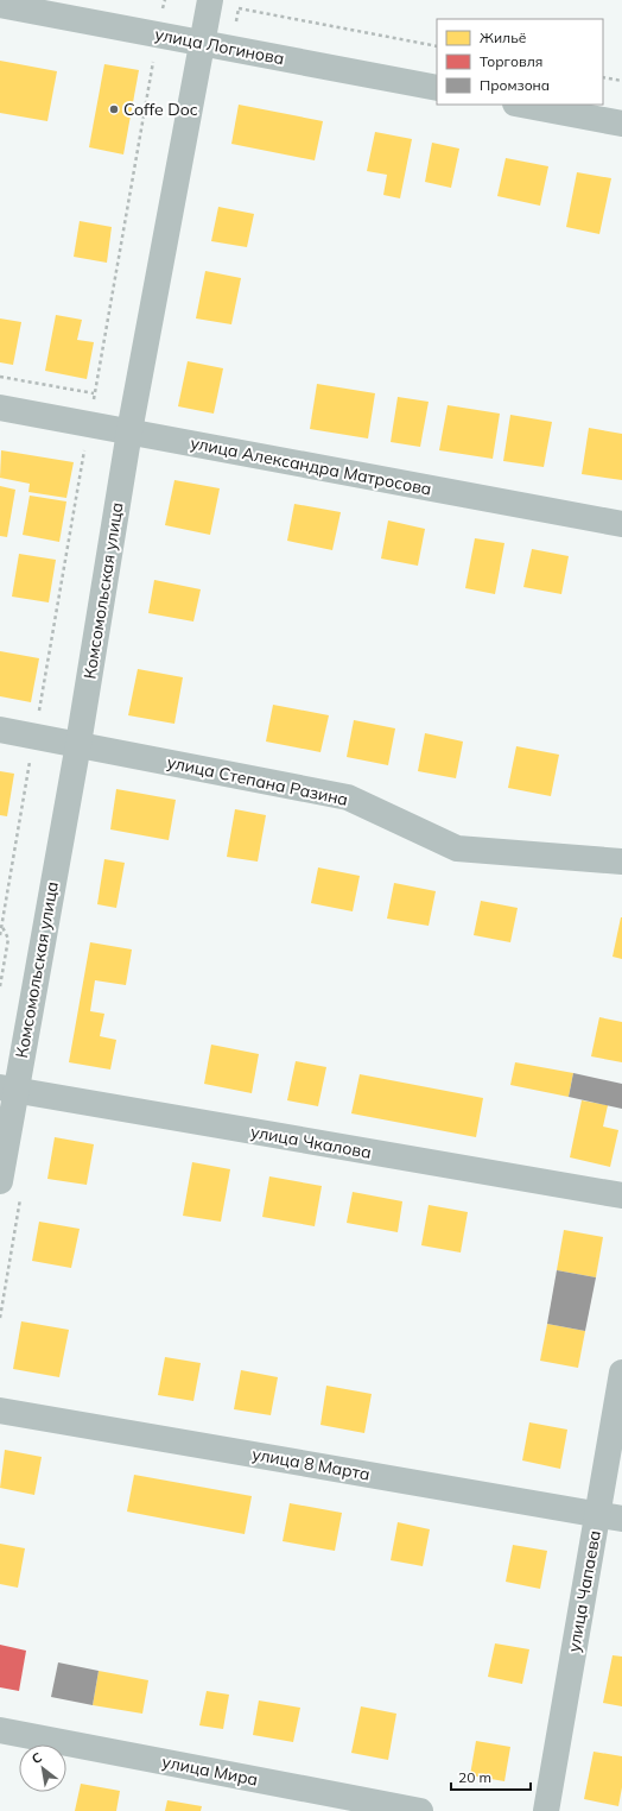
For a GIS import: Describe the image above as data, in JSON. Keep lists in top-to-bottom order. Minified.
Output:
{"streets":{"street":["улица Логинова","улица Александра Матросова","Комсомольская улица","улица Степана Разина","улица Чкалова","улица 8 Марта","улица Чапаева","улица Мира"]},"crossings":[["улица Логинова","Комсомольская улица"],["улица Александра Матросова","Комсомольская улица"],["Комсомольская улица","улица Степана Разина"],["Комсомольская улица","улица Чкалова"],["улица 8 Марта","улица Чапаева"]],"places":["Coffe Doc"],"legend":["Жильё","Торговля","Промзона"],"scale_bar":"20 m","north":"top left"}
